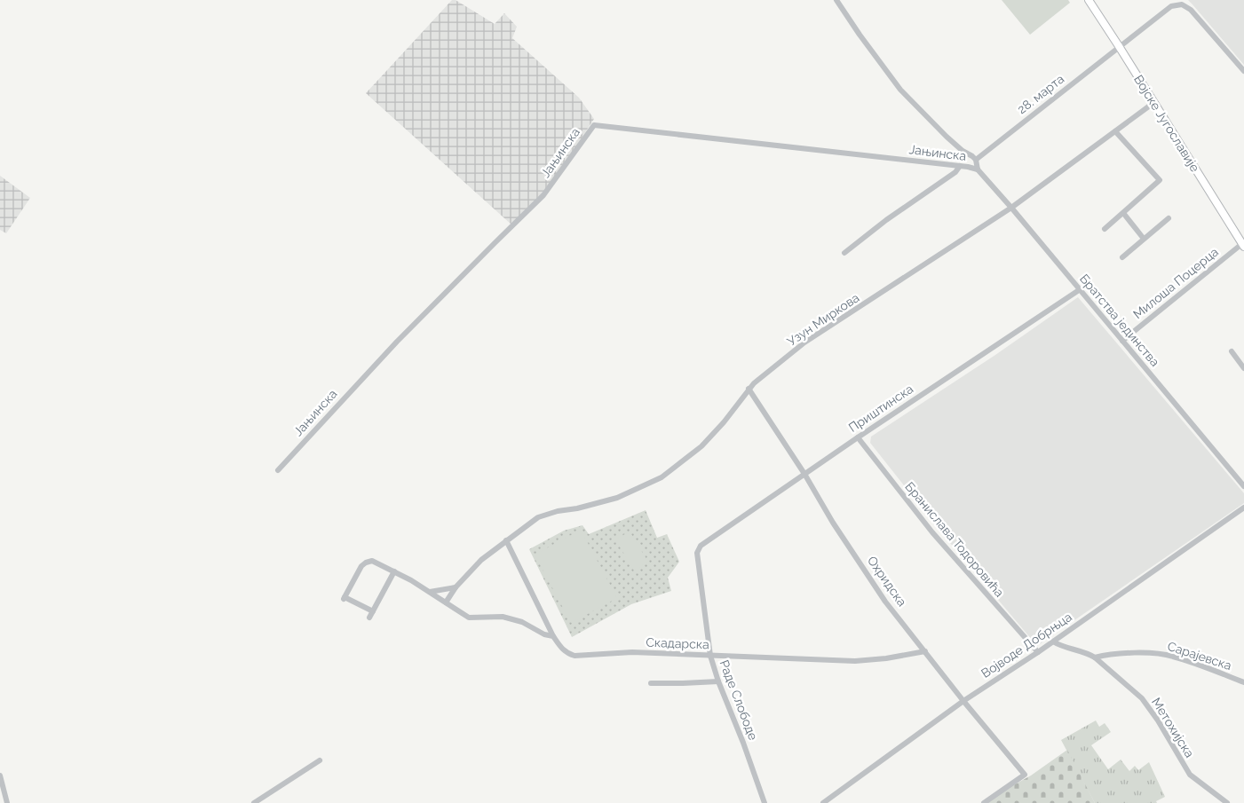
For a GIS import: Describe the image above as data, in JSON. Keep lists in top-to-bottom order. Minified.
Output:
{"streets":{"main road":["Војске Југославије"],"street":["28. марта","Јањинска","Милоша Поцерца","Узун Миркова","Братства јединства","Приштинска","Бранислава Тодоровића","Охридска","Скадарска","Војводе Добрњца","Сарајевска","Раде Слободе","Метохијска"]},"crossings":[["28. марта","Војске Југославије"],["Војске Југославије","Милоша Поцерца"],["Војске Југославије","Узун Миркова"],["Јањинска","Братства јединства"],["Милоша Поцерца","Братства јединства"],["Узун Миркова","Братства јединства"],["Узун Миркова","Охридска"],["Узун Миркова","Скадарска"],["Братства јединства","Приштинска"],["Приштинска","Бранислава Тодоровића"],["Приштинска","Охридска"],["Приштинска","Раде Слободе"],["Бранислава Тодоровића","Војводе Добрњца"],["Охридска","Скадарска"],["Охридска","Војводе Добрњца"],["Скадарска","Раде Слободе"],["Војводе Добрњца","Метохијска"],["Сарајевска","Метохијска"]]}
